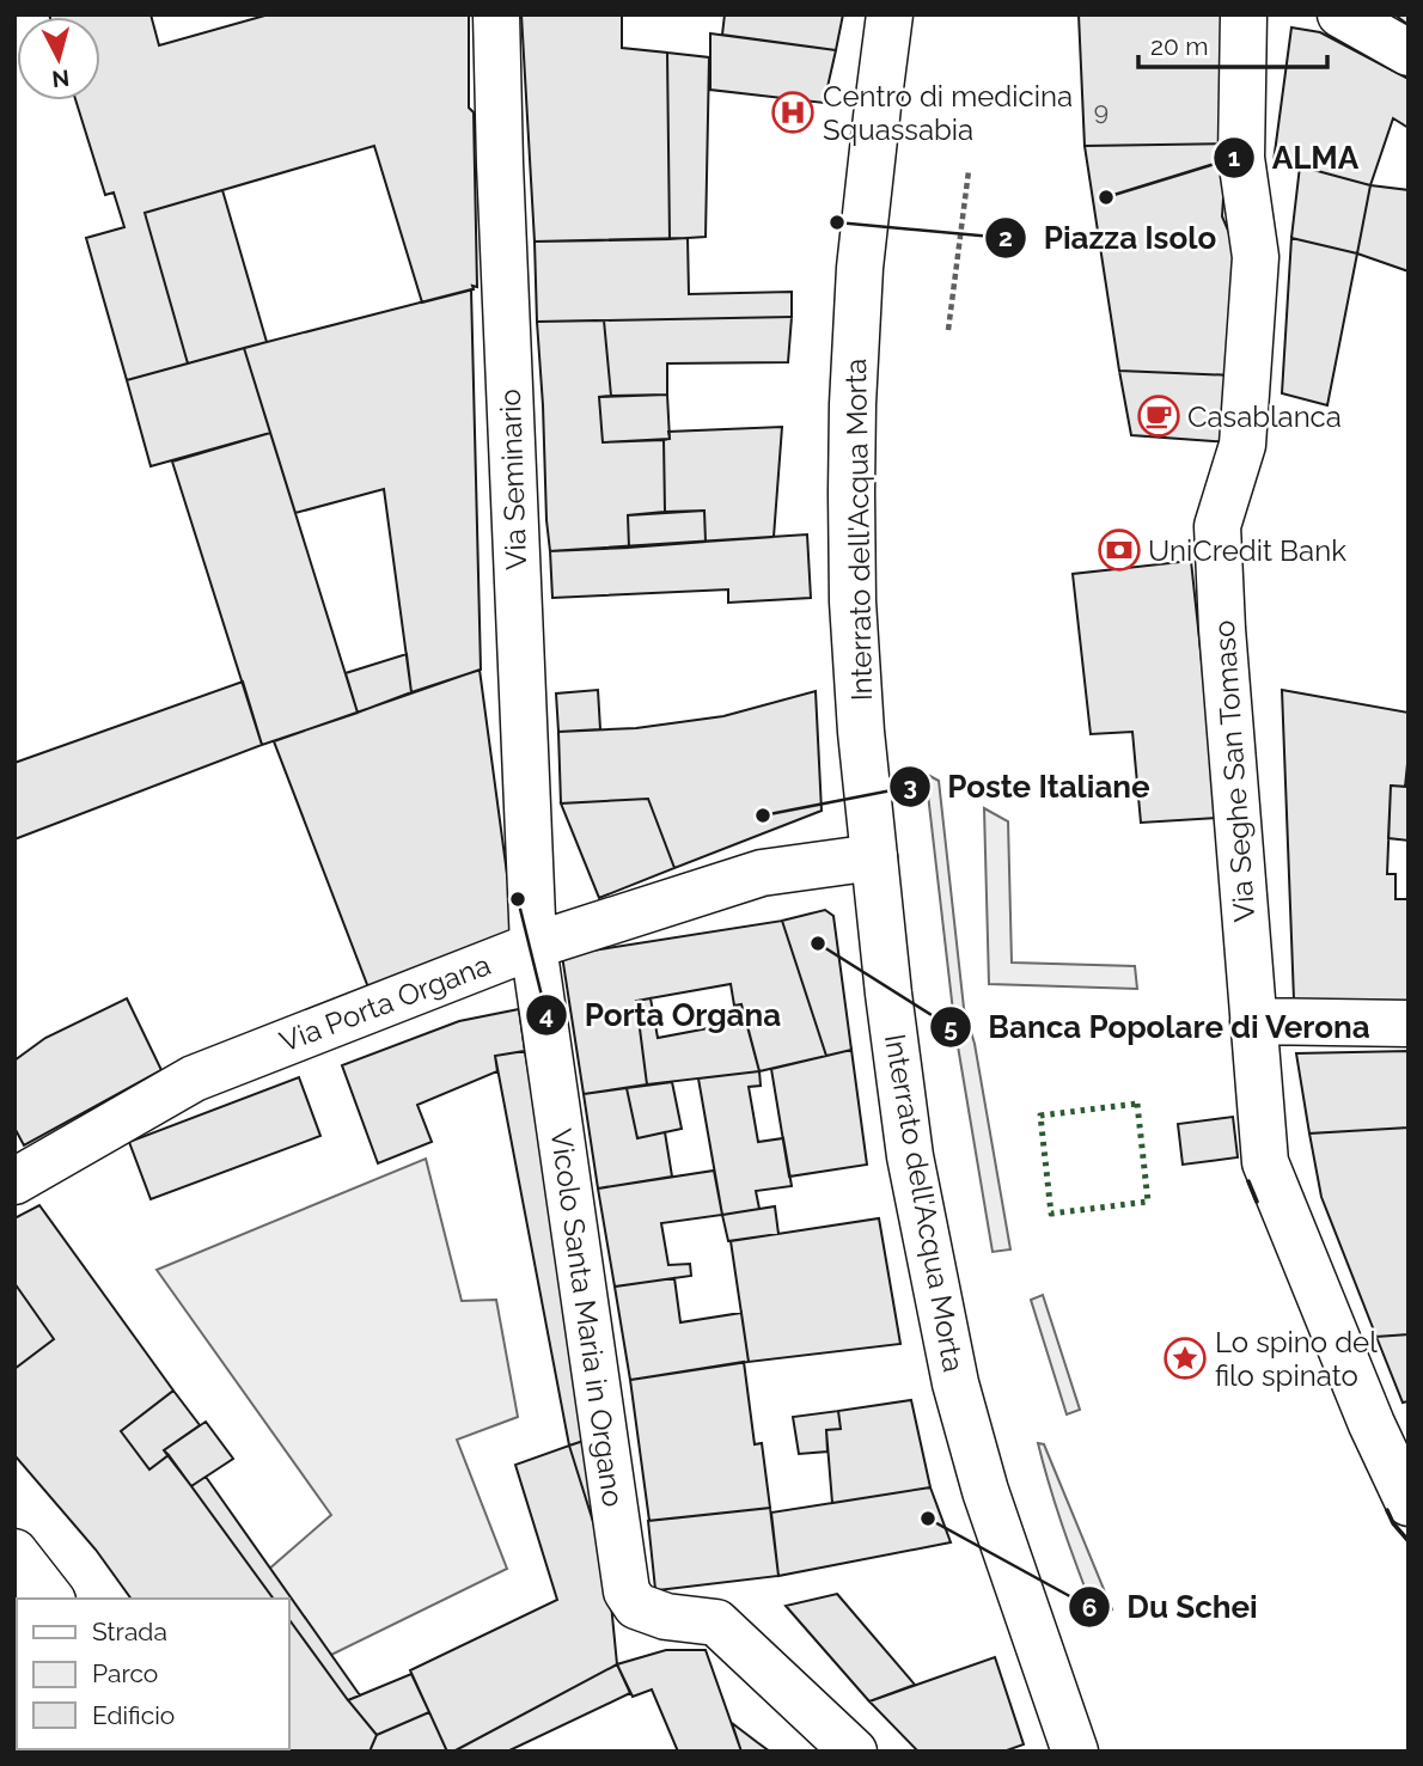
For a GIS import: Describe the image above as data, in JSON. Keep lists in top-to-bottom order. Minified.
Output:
{"streets":{"street":["Via Seminario","Interrato dell'Acqua Morta","Via Seghe San Tomaso","Via Porta Organa","Vicolo Santa Maria in Organo"]},"crossings":[["Via Seminario","Via Porta Organa"],["Via Seminario","Vicolo Santa Maria in Organo"],["Interrato dell'Acqua Morta","Via Porta Organa"],["Via Porta Organa","Vicolo Santa Maria in Organo"]],"places":{"hospital":["Centro di medicina Squassabia"],"other":["ALMA","Piazza Isolo","Poste Italiane","Porta Organa","Banca Popolare di Verona","Du Schei"],"cafe":["Casablanca"],"bank":["UniCredit Bank"],"place":["Lo spino del filo spinato"]},"house_numbers":["9"],"legend":["Strada","Parco","Edificio"],"scale_bar":"20 m","north":"bottom"}
